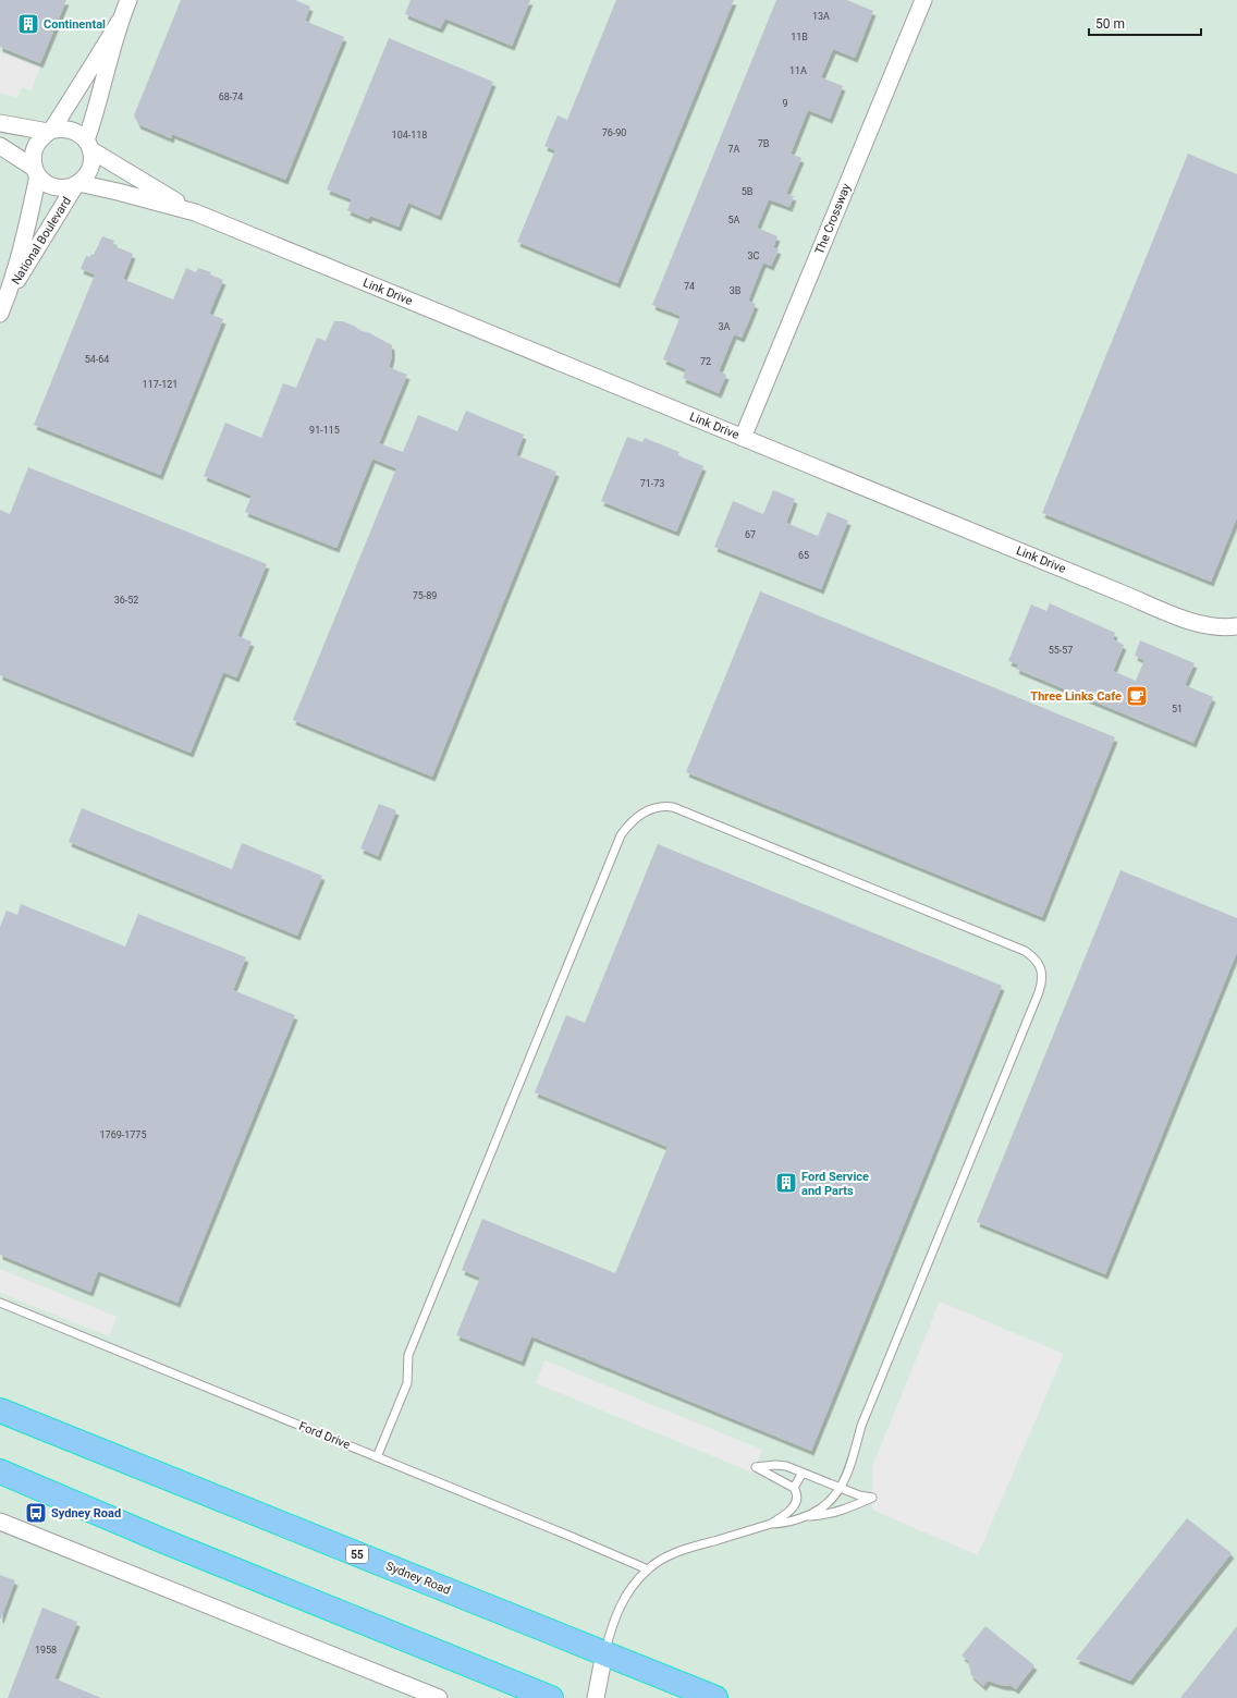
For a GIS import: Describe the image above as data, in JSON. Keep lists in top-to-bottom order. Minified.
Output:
{"streets":{"highway":["55","Sydney Road"],"street":["The Crossway","National Boulevard","Link Drive"],"lane":["Ford Drive"]},"crossings":[["The Crossway","Link Drive"],["National Boulevard","Link Drive"]],"places":{"building":["Continental","Ford Service and Parts"],"cafe":["Three Links Cafe"],"bus stop":["Sydney Road"]},"house_numbers":["13A","11B","11A","68-74","9","76-90","104-118","7B","7A","5B","5A","3C","74","3B","3A","54-64","72","117-121","91-115","71-73","67","65","75-89","36-52","55-57","51","1769-1775","1958"],"scale_bar":"50 m"}
